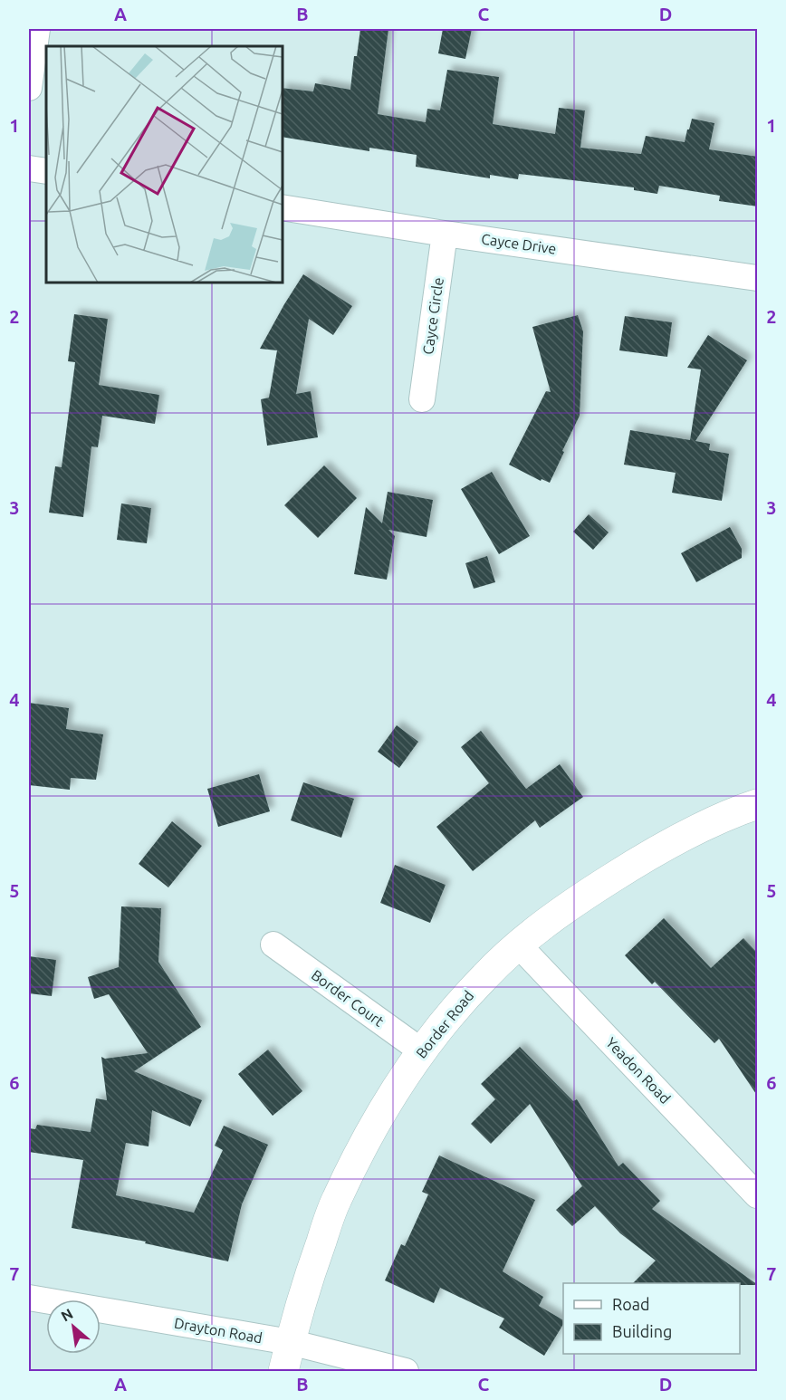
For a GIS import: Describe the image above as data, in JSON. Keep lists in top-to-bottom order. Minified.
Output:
{"streets":{"street":["Cayce Drive","Cayce Circle","Border Court","Border Road","Yeadon Road","Drayton Road"]},"crossings":[["Cayce Drive","Cayce Circle"],["Border Court","Border Road"],["Border Road","Yeadon Road"],["Border Road","Drayton Road"]],"legend":["Road","Building"],"north":"top left","grid":{"columns":["A","B","C","D"],"rows":["1","2","3","4","5","6","7"]}}
